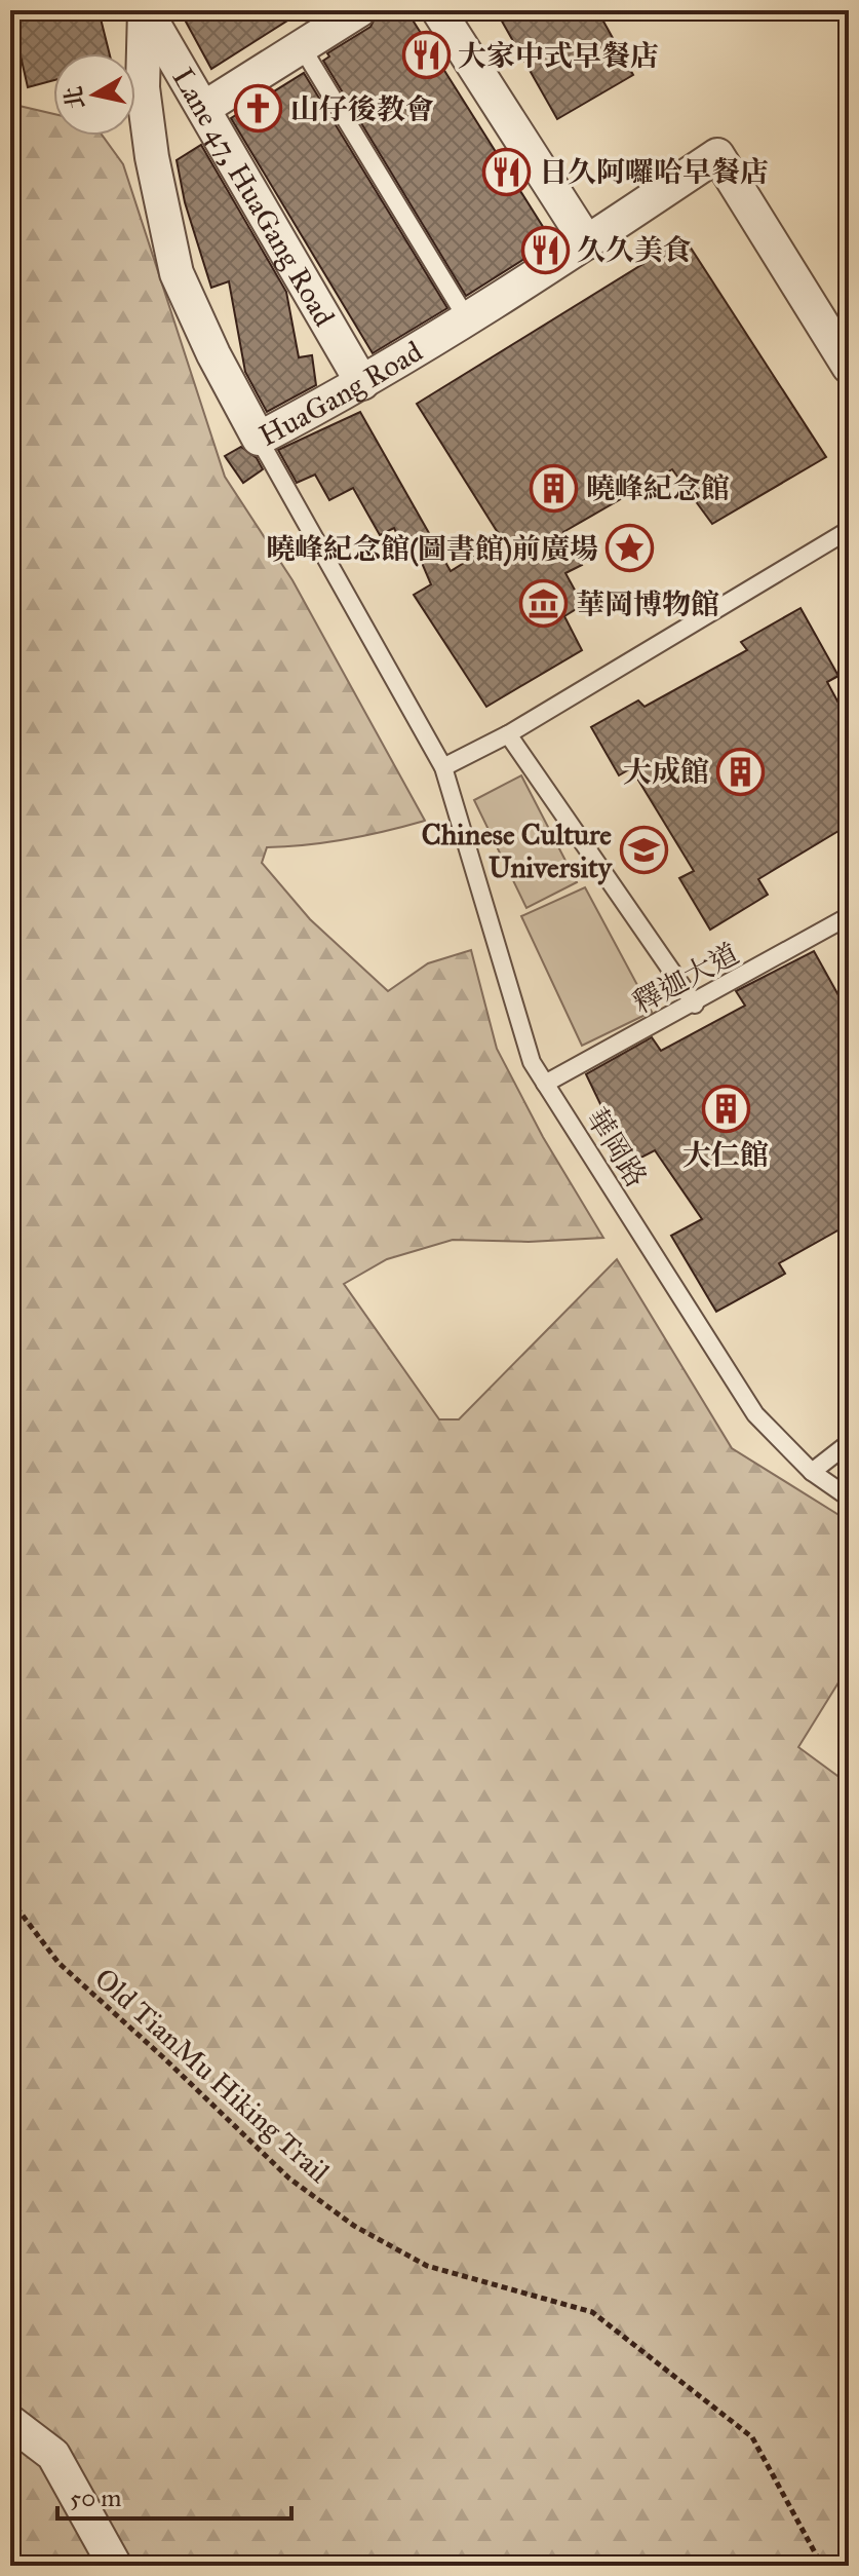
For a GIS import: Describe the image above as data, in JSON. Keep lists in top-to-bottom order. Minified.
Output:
{"streets":{"street":["Lane 47, HuaGang Road","HuaGang Road"],"lane":["釋迦大道","華岡路"],"path":["Old TianMu Hiking Trail"]},"crossings":[["Lane 47, HuaGang Road","HuaGang Road"],["HuaGang Road","華岡路"],["釋迦大道","華岡路"]],"places":{"restaurant":["大家中式早餐店","日久阿囉哈早餐店","久久美食"],"church":["山仔後教會"],"building":["曉峰紀念館","大成館","大仁館"],"place":["曉峰紀念館(圖書館)前廣場"],"museum":["華岡博物館"],"school or university":["Chinese Culture University"]},"scale_bar":"50 m","north":"left"}
